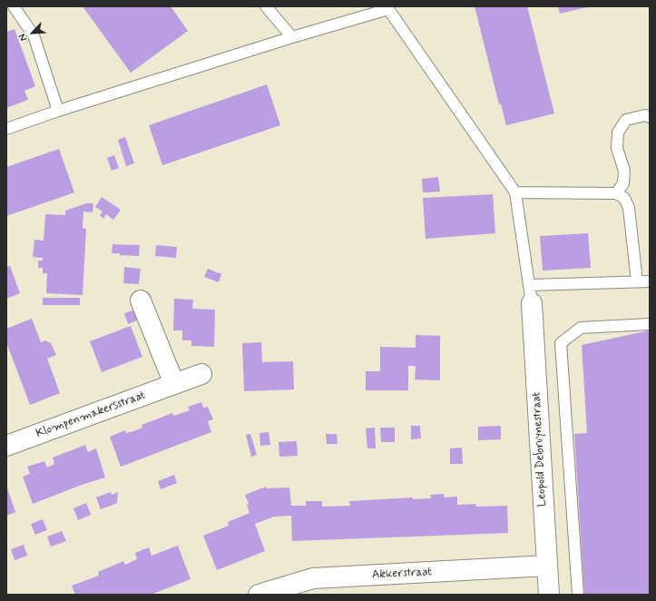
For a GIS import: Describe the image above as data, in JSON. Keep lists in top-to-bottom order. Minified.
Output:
{"streets":{"street":["Klompenmakersstraat","Leopold Debruynestraat","Akkerstraat"]},"crossings":[["Leopold Debruynestraat","Akkerstraat"]],"north":"bottom left"}
